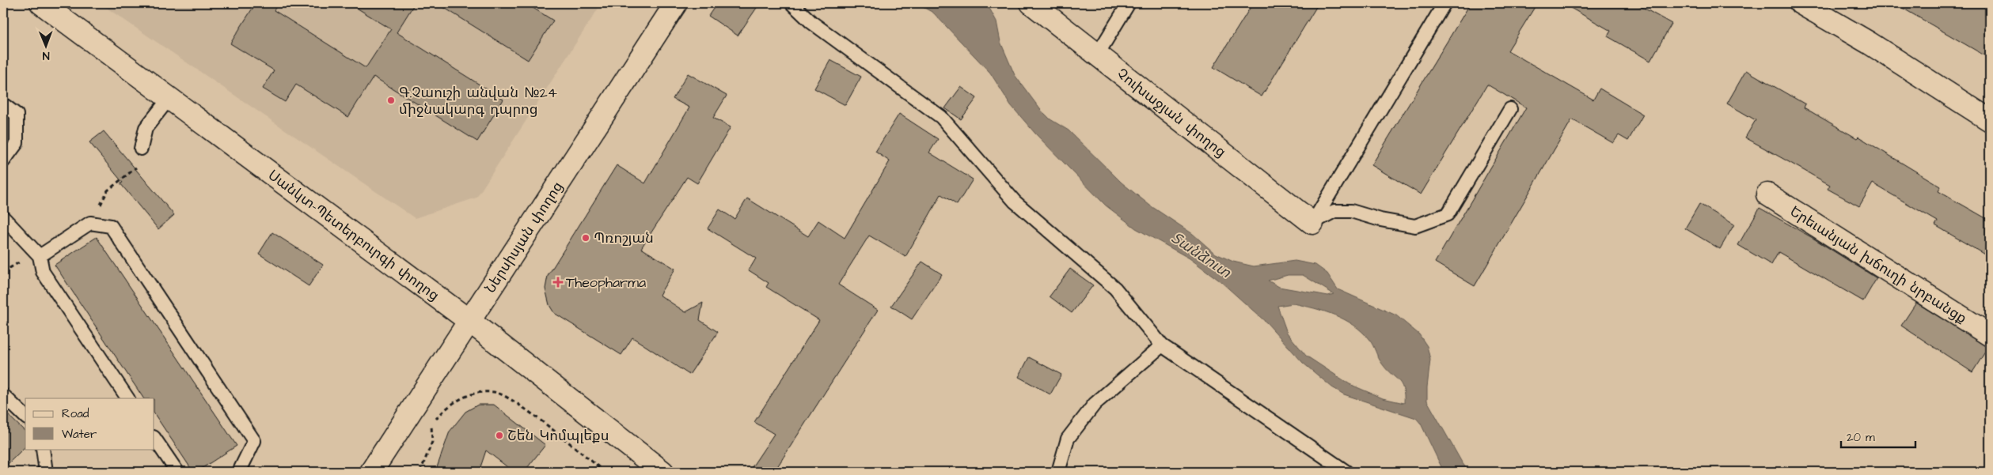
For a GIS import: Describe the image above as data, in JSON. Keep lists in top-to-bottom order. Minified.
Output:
{"streets":{"main road":["Չուխաջյան փողոց","Սանկտ-Պետերբուրգի փողոց","Ներսիսյան փողոց","Երեւանյան խճուղի նրբանցք"]},"crossings":[["Սանկտ-Պետերբուրգի փողոց","Ներսիսյան փողոց"]],"water":["Տանձուտ"],"places":{"other":["Գ.Չաուշի անվան №24 միջնակարգ դպրոց","Պռոշյան","Շեն Կոմպլեքս"],"health":["Theopharma"]},"legend":["Road","Water"],"scale_bar":"20 m","north":"bottom"}
